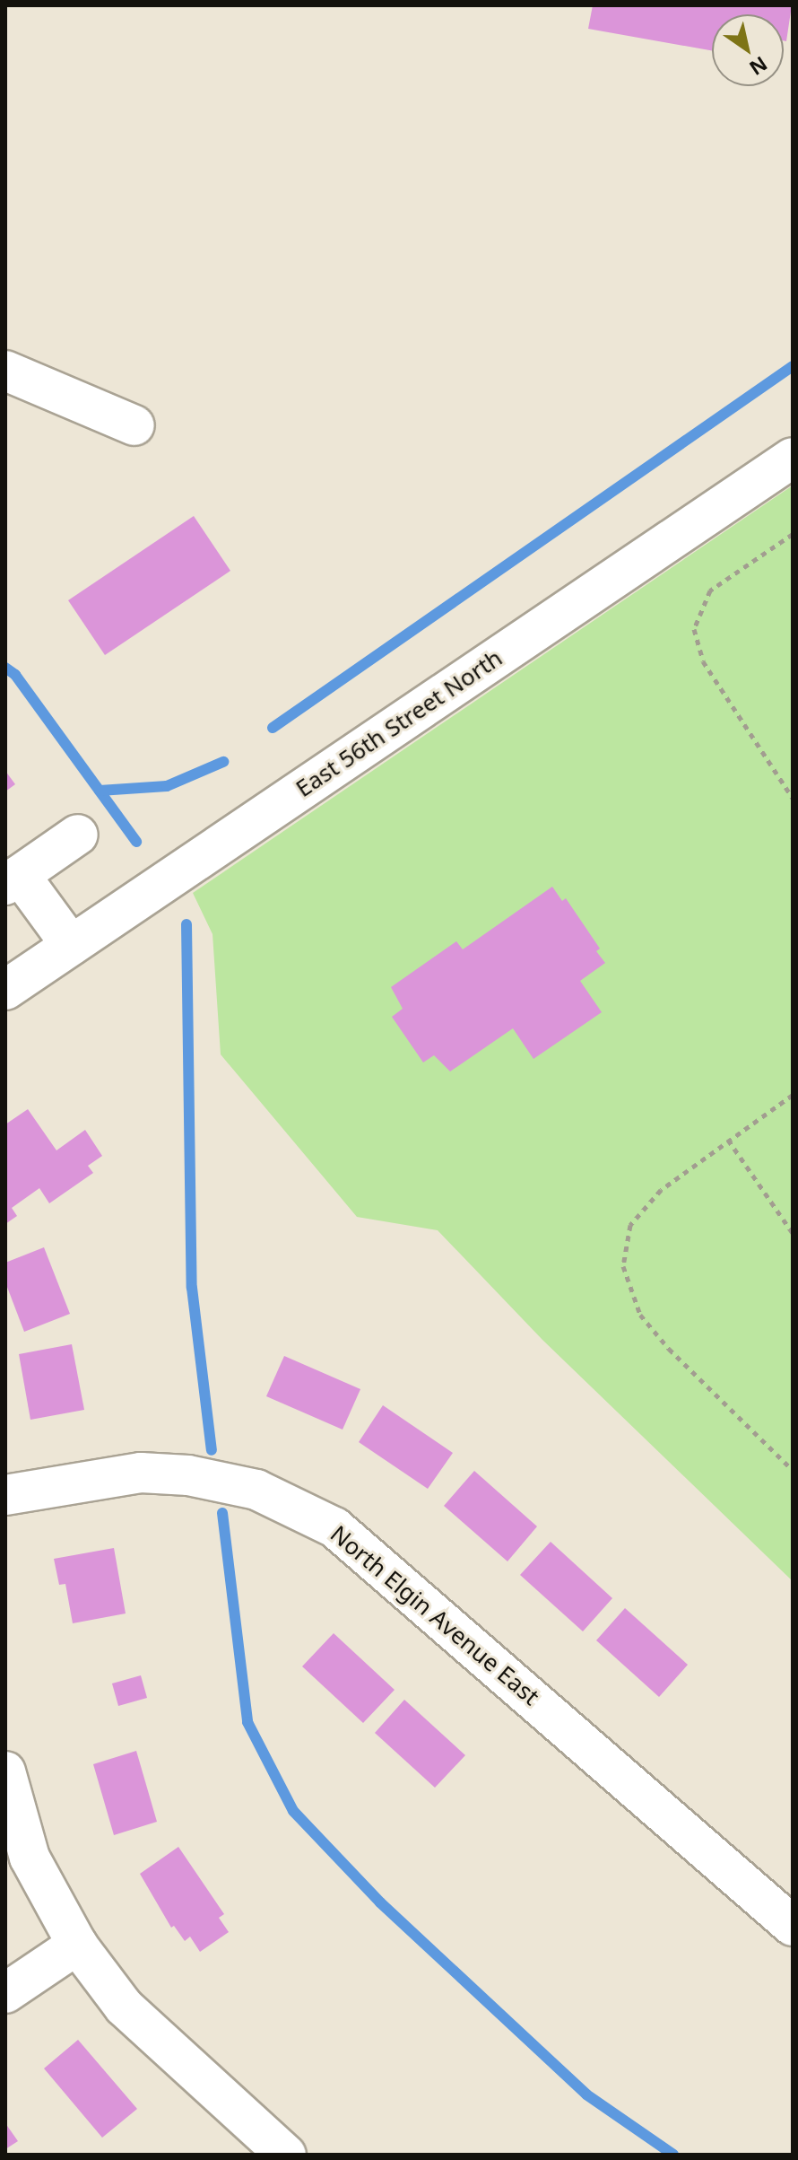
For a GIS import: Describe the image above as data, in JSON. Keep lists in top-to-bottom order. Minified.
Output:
{"streets":{"street":["East 56th Street North","North Elgin Avenue East"]},"north":"bottom right"}
